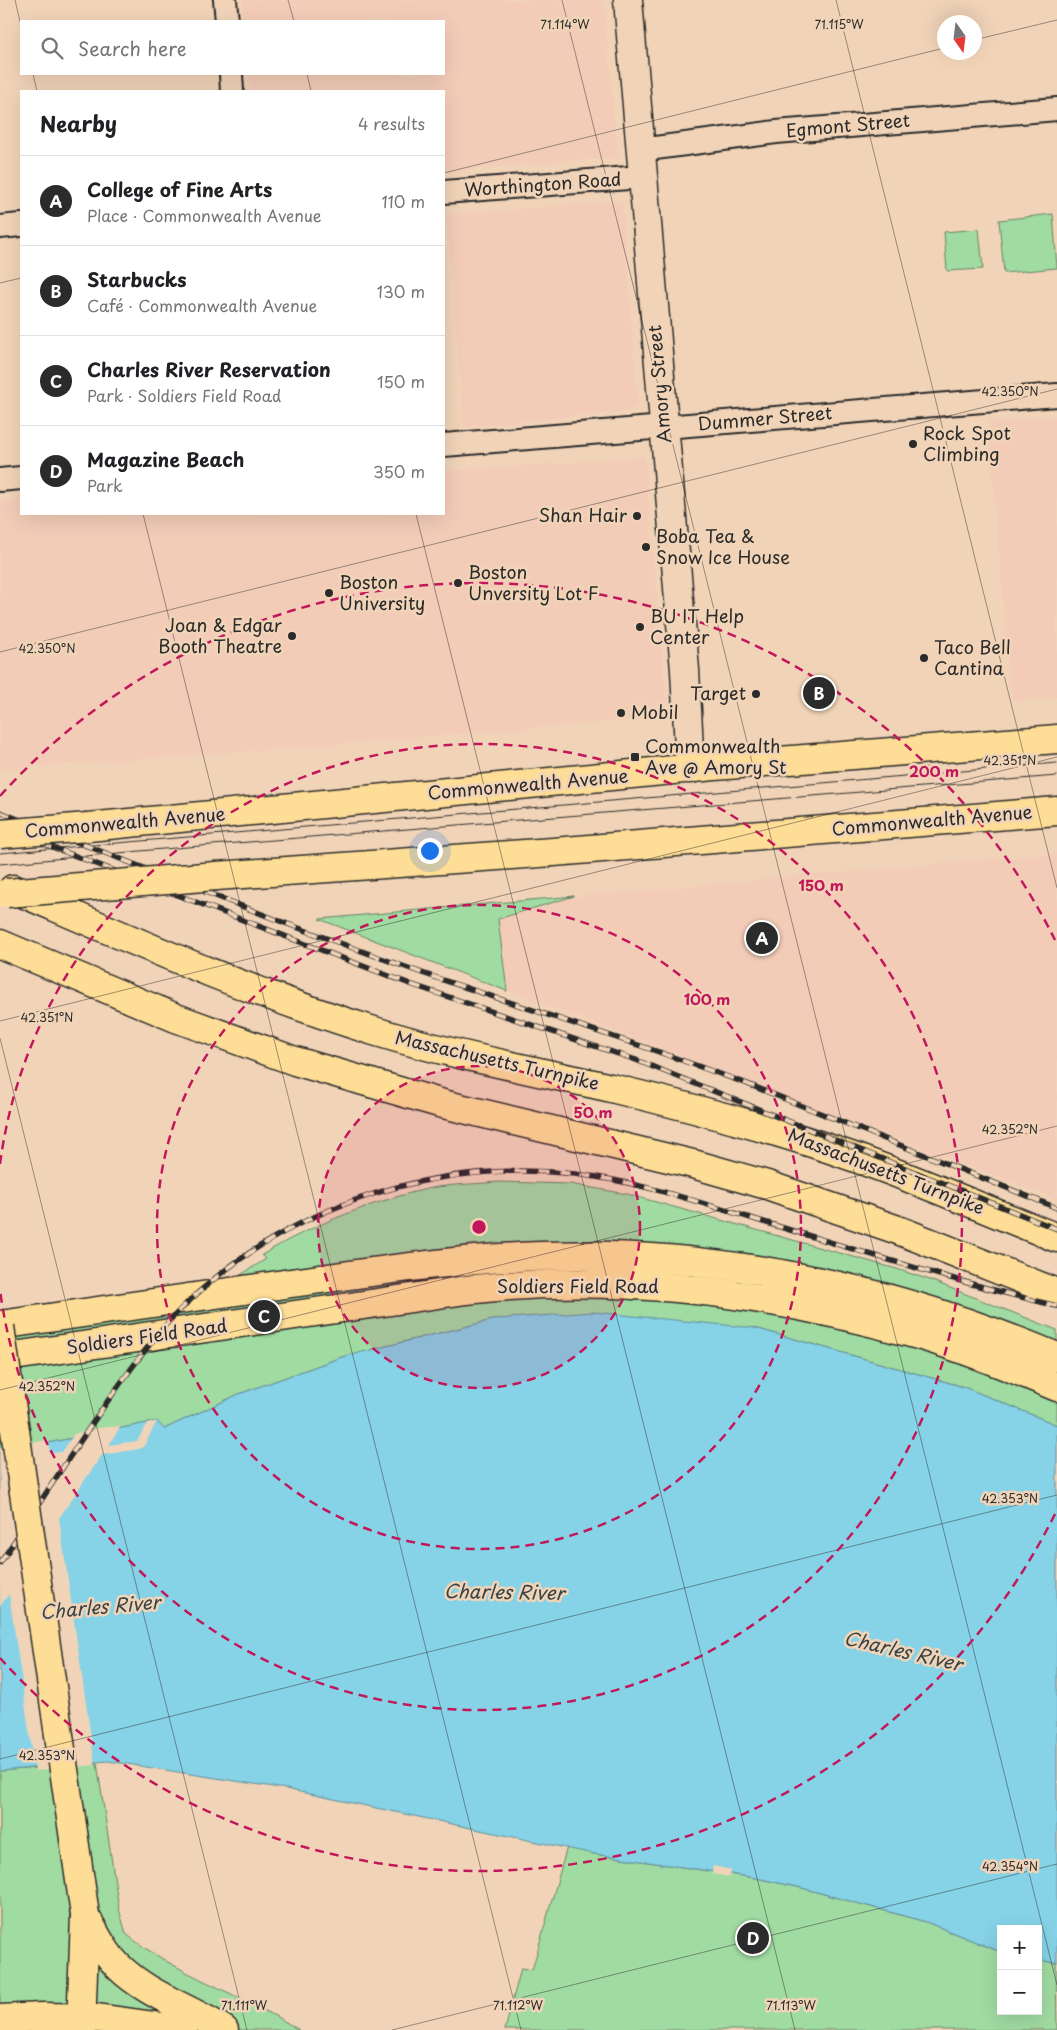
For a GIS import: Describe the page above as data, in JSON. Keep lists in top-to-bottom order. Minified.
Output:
{"streets":{"main road":["Commonwealth Avenue","Massachusetts Turnpike","Soldiers Field Road"],"street":["Egmont Street","Worthington Road","Amory Street","Dummer Street"]},"crossings":[["Egmont Street","Amory Street"],["Worthington Road","Amory Street"],["Amory Street","Dummer Street"],["Amory Street","Commonwealth Avenue"]],"water":["Charles River"],"places":{"other":["Rock Spot Climbing","Shan Hair","Boba Tea & Snow Ice House","Boston Unversity Lot F","Boston University","BU IT Help Center","Joan & Edgar Booth Theatre","Taco Bell Cantina","Target","Mobil"],"transit":["Commonwealth Ave @ Amory St"]},"north":"bottom","page":{"search":"Search here","heading":["Nearby","4 results"],"list":[{"mark":"A","name":"College of Fine Arts","note":"Place · Commonwealth Avenue","value":"110 m"},{"mark":"B","name":"Starbucks","note":"Café · Commonwealth Avenue","value":"130 m"},{"mark":"C","name":"Charles River Reservation","note":"Park · Soldiers Field Road","value":"150 m"},{"mark":"D","name":"Magazine Beach","note":"Park","value":"350 m"}],"pins":["B","A","C","D"],"map_buttons":["+","−"]},"coordinates":["71.114°W","71.115°W","42.350°N","42.351°N","42.352°N","42.353°N","42.354°N","71.111°W","71.112°W","71.113°W"],"rings":["200 m","150 m","100 m","50 m"]}
